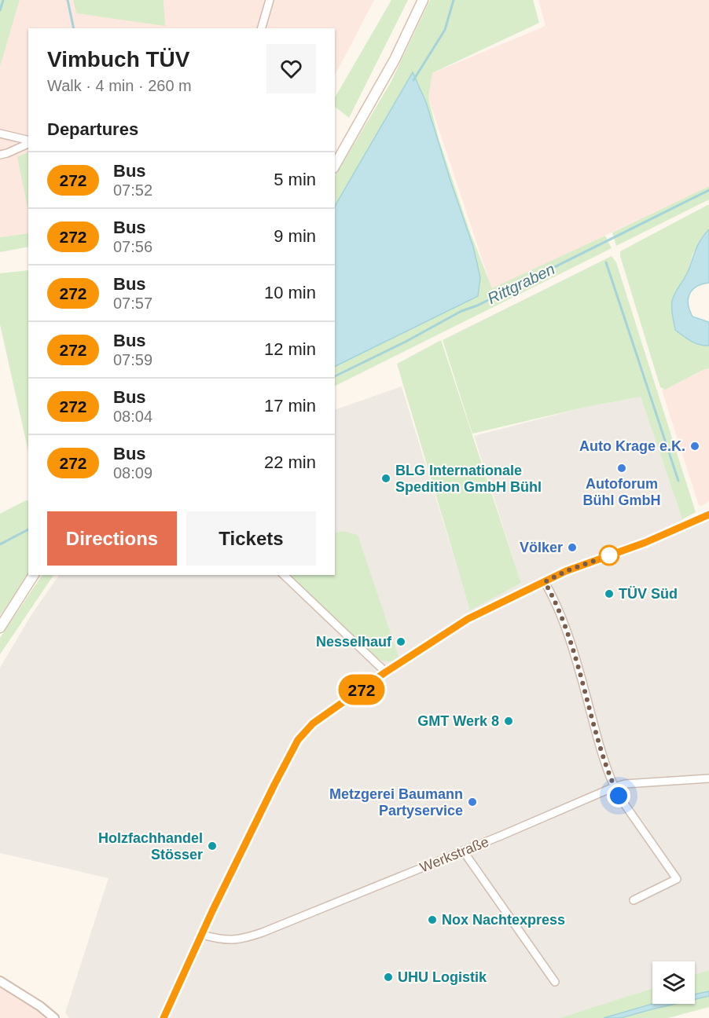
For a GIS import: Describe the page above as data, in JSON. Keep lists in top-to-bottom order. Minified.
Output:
{"streets":{"street":["Werkstraße"]},"water":["Rittgraben"],"places":["Auto Krage e.K.","Autoforum Bühl GmbH","BLG Internationale Spedition GmbH Bühl","Völker","TÜV Süd","Nesselhauf","GMT Werk 8","Metzgerei Baumann Partyservice","Holzfachhandel Stösser","Nox Nachtexpress","UHU Logistik"],"lines":["bus line 272"],"page":{"on_map":"272","heading":[["Vimbuch TÜV","Walk · 4 min · 260 m"],"Departures"],"list":[{"mark":"272","name":"Bus","note":"07:52","value":"5 min"},{"mark":"272","name":"Bus","note":"07:56","value":"9 min"},{"mark":"272","name":"Bus","note":"07:57","value":"10 min"},{"mark":"272","name":"Bus","note":"07:59","value":"12 min"},{"mark":"272","name":"Bus","note":"08:04","value":"17 min"},{"mark":"272","name":"Bus","note":"08:09","value":"22 min"}],"buttons":["Directions","Tickets"]}}
